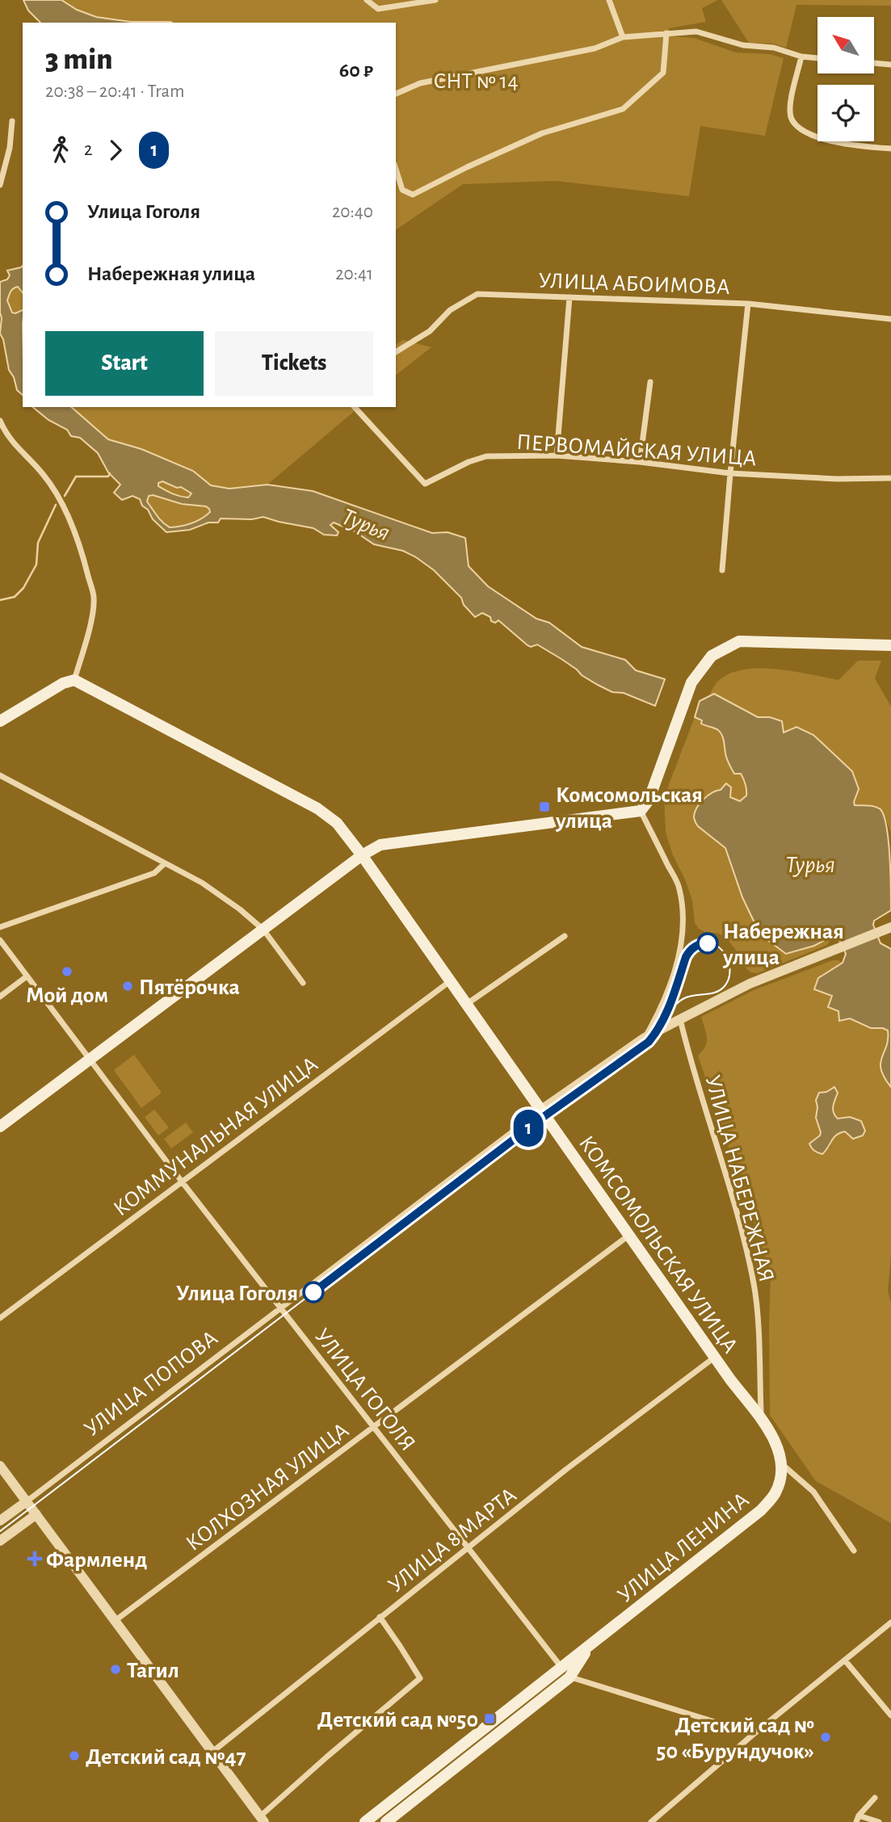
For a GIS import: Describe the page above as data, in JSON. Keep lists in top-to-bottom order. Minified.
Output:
{"streets":{"main road":["КОМСОМОЛЬСКАЯ УЛИЦА","УЛИЦА ЛЕНИНА"],"street":["УЛИЦА АБОИМОВА","ПЕРВОМАЙСКАЯ УЛИЦА","КОММУНАЛЬНАЯ УЛИЦА","УЛИЦА НАБЕРЕЖНАЯ","УЛИЦА ПОПОВА","УЛИЦА ГОГОЛЯ","КОЛХОЗНАЯ УЛИЦА","УЛИЦА 8 МАРТА"]},"crossings":[["КОММУНАЛЬНАЯ УЛИЦА","КОМСОМОЛЬСКАЯ УЛИЦА"],["КОММУНАЛЬНАЯ УЛИЦА","УЛИЦА ГОГОЛЯ"],["УЛИЦА НАБЕРЕЖНАЯ","КОМСОМОЛЬСКАЯ УЛИЦА"],["КОМСОМОЛЬСКАЯ УЛИЦА","УЛИЦА ПОПОВА"],["КОМСОМОЛЬСКАЯ УЛИЦА","КОЛХОЗНАЯ УЛИЦА"],["КОМСОМОЛЬСКАЯ УЛИЦА","УЛИЦА 8 МАРТА"],["КОМСОМОЛЬСКАЯ УЛИЦА","УЛИЦА ЛЕНИНА"],["УЛИЦА ПОПОВА","УЛИЦА ГОГОЛЯ"],["УЛИЦА ГОГОЛЯ","КОЛХОЗНАЯ УЛИЦА"],["УЛИЦА ГОГОЛЯ","УЛИЦА 8 МАРТА"],["УЛИЦА ГОГОЛЯ","УЛИЦА ЛЕНИНА"]],"water":["Турья"],"parks":["СНТ № 14"],"places":{"transit":["Комсомольская улица","Детский сад №50"],"other":["Набережная улица","Мой дом","Пятёрочка","Улица Гоголя","Тагил","Детский сад № 50 «Бурундучок»","Детский сад №47"],"health":["Фармленд"]},"lines":["tram line 1"],"north":"top left","page":{"on_map":"1","heading":["3 min","20:38 – 20:41 · Tram","60 ₽"],"legs":["2","1"],"list":[{"name":"Улица Гоголя","value":"20:40"},{"name":"Набережная улица","value":"20:41"}],"buttons":["Start","Tickets"]}}
